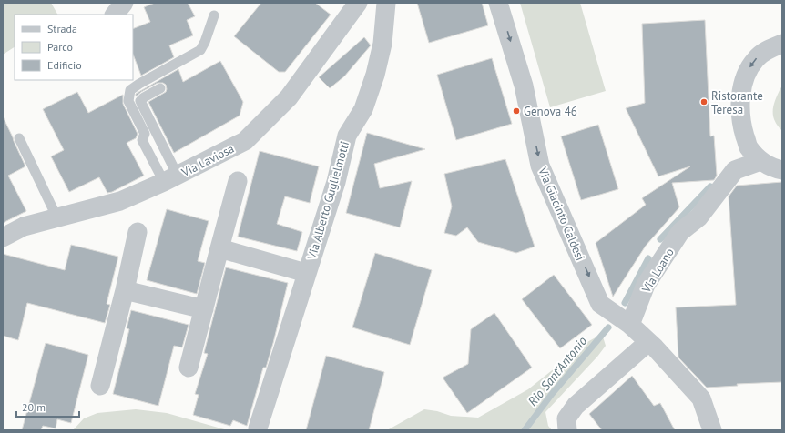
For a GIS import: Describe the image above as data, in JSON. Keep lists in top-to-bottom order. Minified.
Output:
{"streets":{"street":["Via Laviosa","Via Alberto Guglielmotti","Via Giacinto Caldesi","Via Loano"]},"crossings":[["Via Giacinto Caldesi","Via Loano"]],"one_way":["Via Giacinto Caldesi"],"water":["Rio Sant'Antonio"],"places":["Ristorante Teresa","Genova 46"],"legend":["Strada","Parco","Edificio"],"scale_bar":"20 m"}
